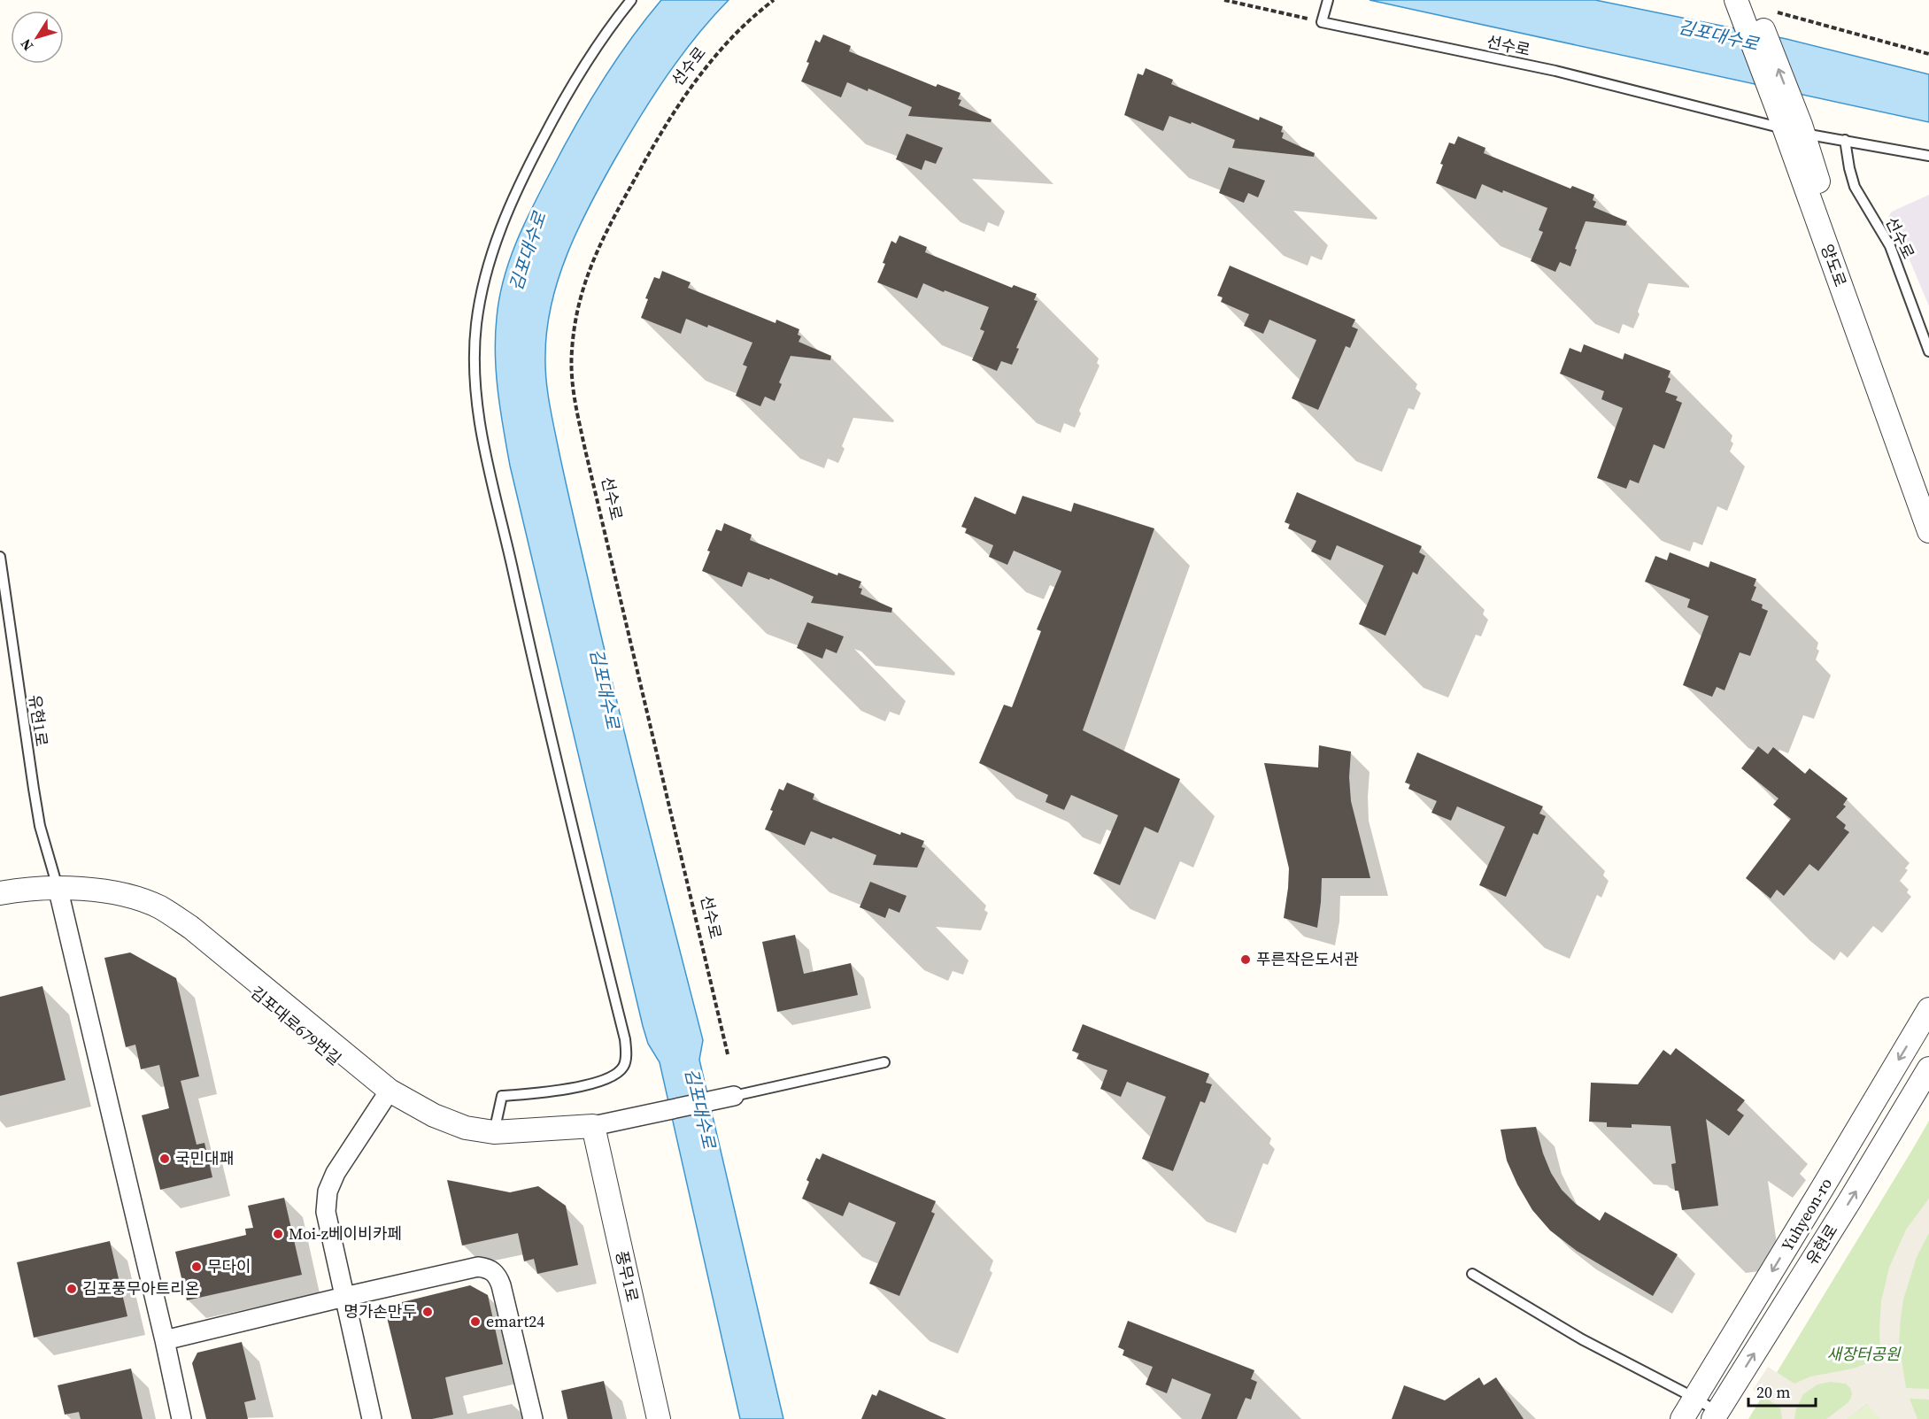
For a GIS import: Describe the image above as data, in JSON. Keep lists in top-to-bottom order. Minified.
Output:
{"streets":{"street":["양도로","김포대로679번길","Yuhyeon-ro","유현로","풍무1로"],"lane":["선수로","유현1로"]},"crossings":[["선수로","양도로"],["유현1로","김포대로679번길"],["김포대로679번길","풍무1로"]],"one_way":["Yuhyeon-ro","유현로"],"water":["김포대수로"],"parks":["새장터공원"],"places":["푸른작은도서관","국민대패","Moi-z베이비카페","무다이","김포풍무아트리온","명가손만두","emart24"],"scale_bar":"20 m","north":"bottom left"}
